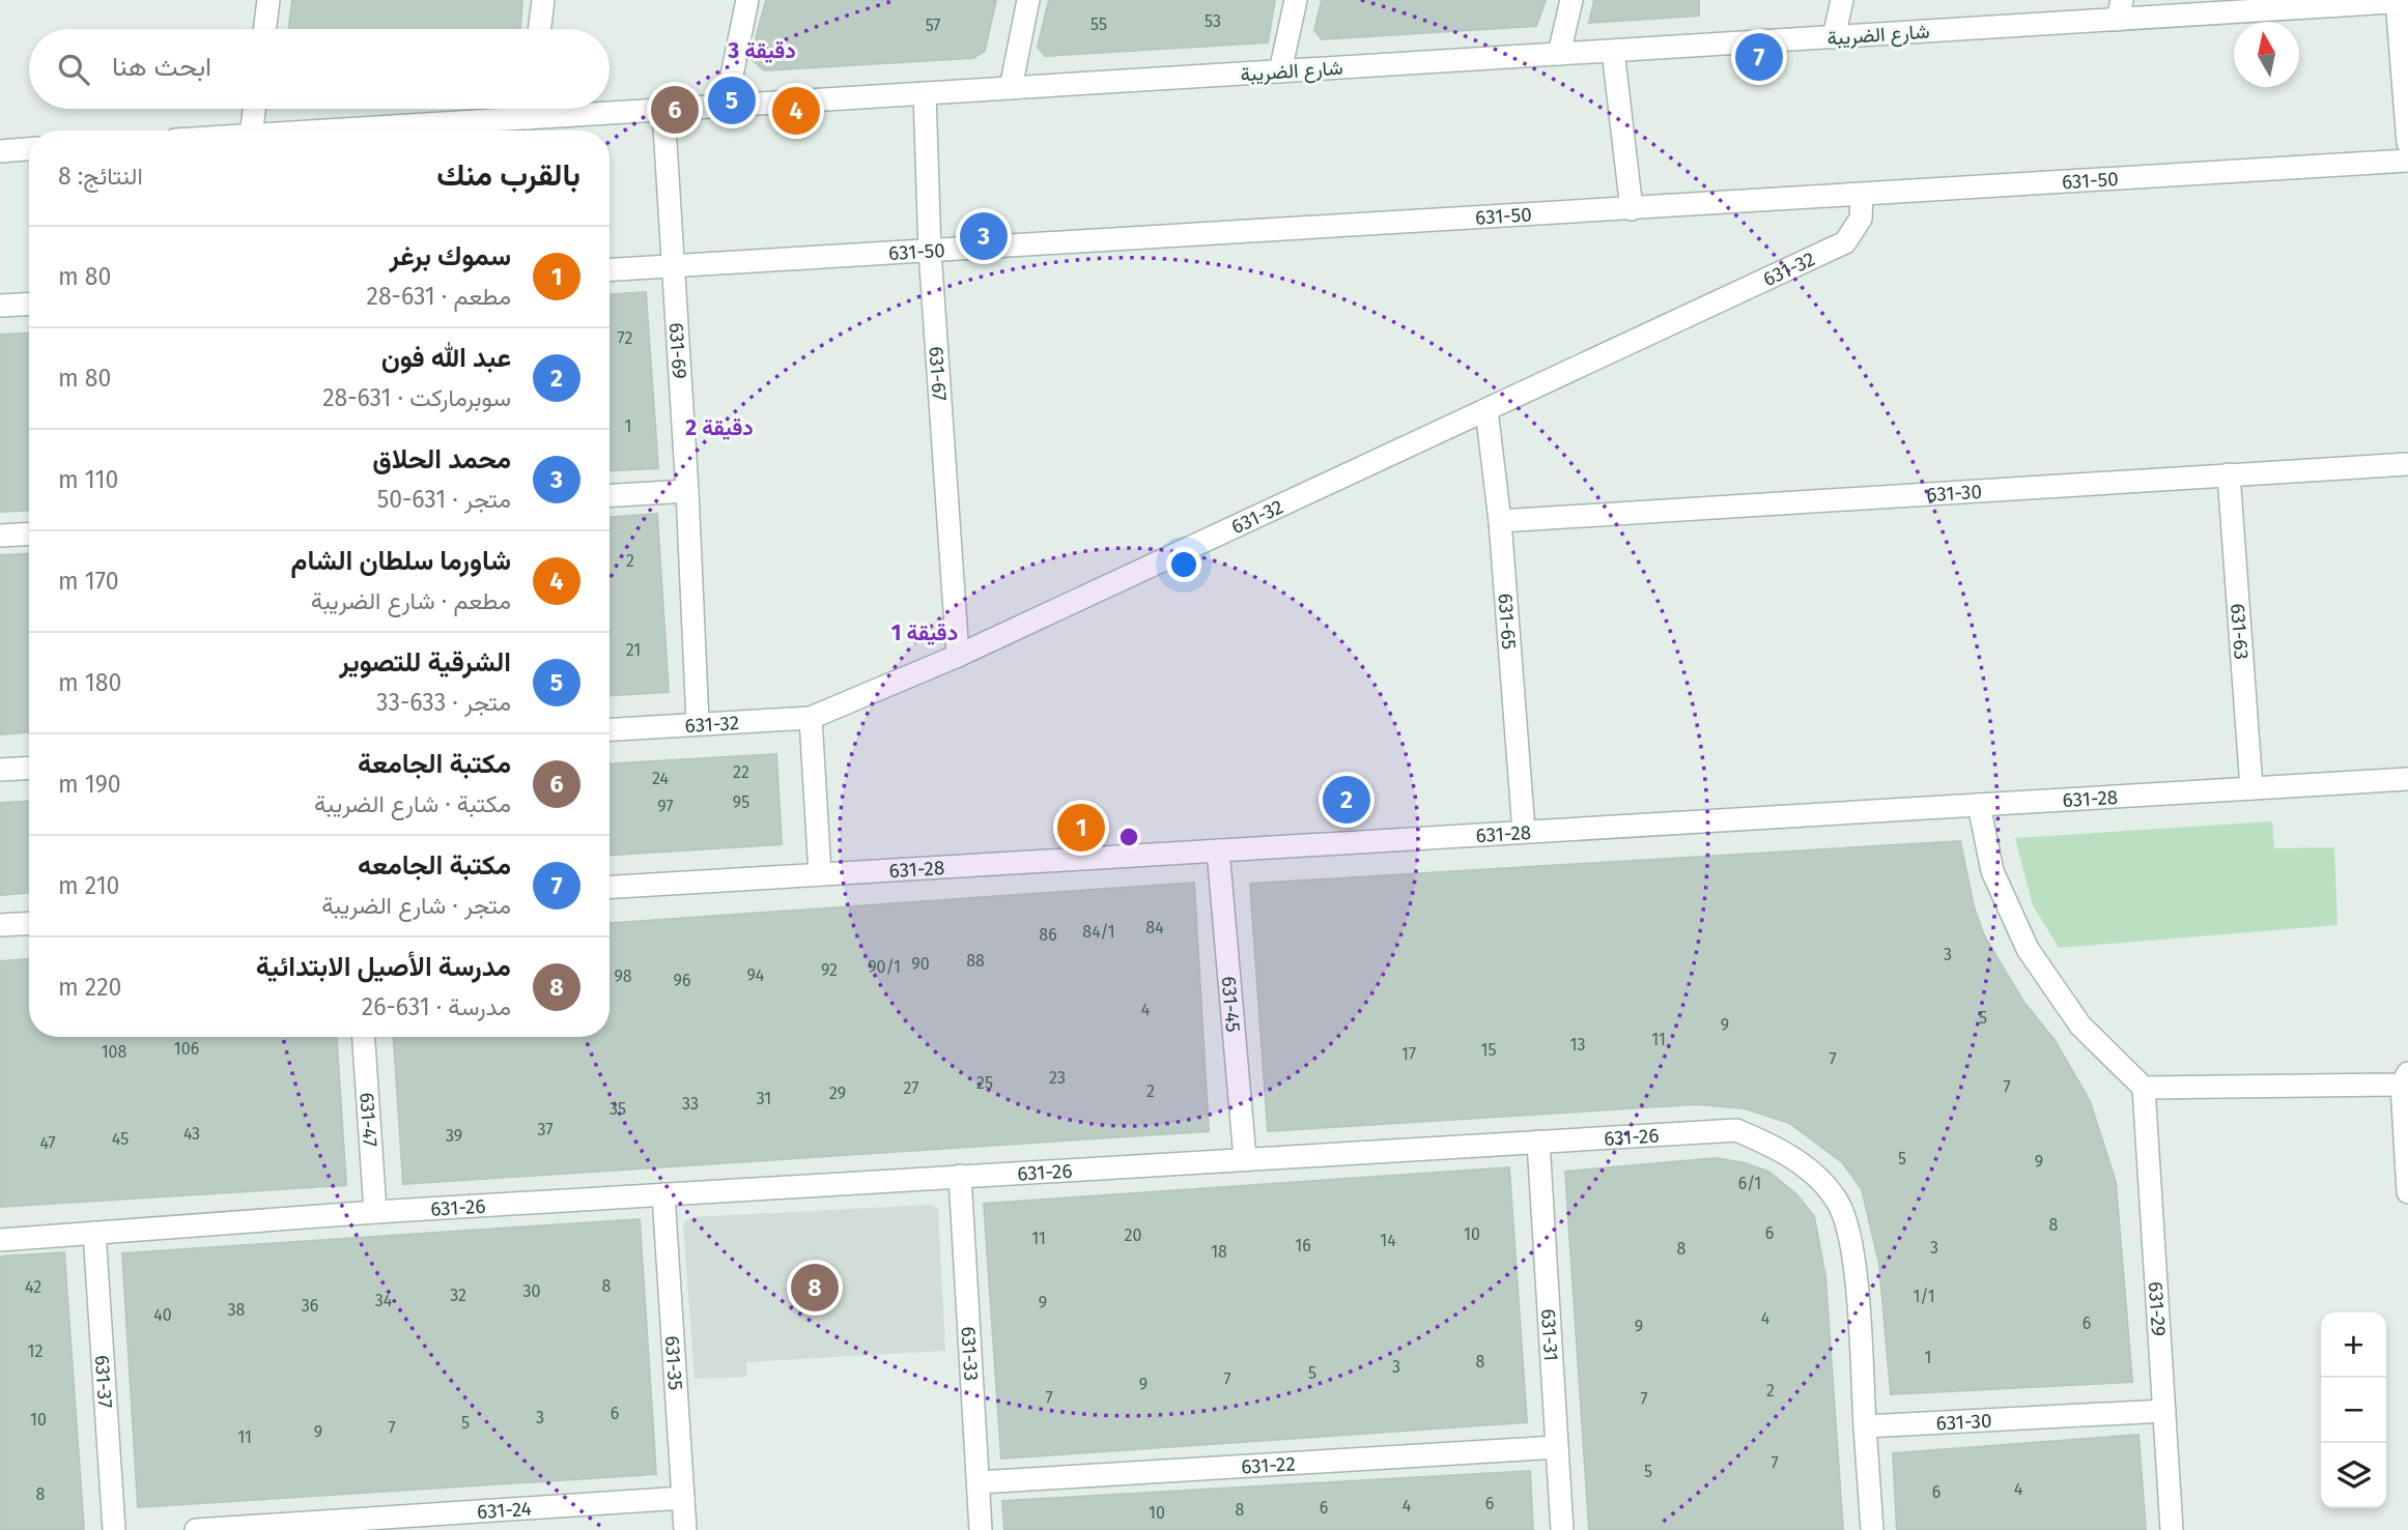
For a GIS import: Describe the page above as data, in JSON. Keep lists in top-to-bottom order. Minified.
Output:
{"streets":{"street":["شارع الضريبة","631-50","631-32","631-69","631-67","631-30","631-65","631-63","631-28","631-45","631-47","631-26","631-29","631-31","631-33","631-35","631-37","631-22","631-24"]},"crossings":[["شارع الضريبة","631-69"],["شارع الضريبة","631-67"],["631-50","631-32"],["631-50","631-69"],["631-50","631-67"],["631-32","631-69"],["631-32","631-67"],["631-32","631-65"],["631-30","631-65"],["631-30","631-63"],["631-30","631-26"],["631-30","631-29"],["631-65","631-28"],["631-63","631-28"],["631-28","631-45"],["631-45","631-26"],["631-47","631-26"],["631-26","631-31"],["631-26","631-33"],["631-26","631-35"],["631-26","631-37"],["631-31","631-22"],["631-33","631-22"],["631-35","631-24"]],"house_numbers":["53","55","57","72","1","2","21","22","24","95","97","84","84/1","86","3","88","90","90/1","92","94","98","96","4","5","9","11","13","106","15","108","17","7","23","25","7","27","2","29","31","33","35","37","43","39","45","47","5","9","6/1","8","6","10","20","11","14","16","3","8","18","8","42","30","32","1/1","34","9","36","38","40","4","6","9","12","1","8","3","5","7","9","2","7","7","6","3","10","5","7","9","11","7","5","4","6","8","6","4","6","8","10"],"north":"top","page":{"pins":["7","5","6","4","3","2","1","8"],"search":"ابحث هنا","heading":["بالقرب منك","النتائج: 8"],"list":[{"mark":"1","name":"سموك برغر","note":"مطعم · 631-28","value":"80 m"},{"mark":"2","name":"عبد الله فون","note":"سوبرماركت · 631-28","value":"80 m"},{"mark":"3","name":"محمد الحلاق","note":"متجر · 631-50","value":"110 m"},{"mark":"4","name":"شاورما سلطان الشام","note":"مطعم · شارع الضريبة","value":"170 m"},{"mark":"5","name":"الشرقية للتصوير","note":"متجر · 633-33","value":"180 m"},{"mark":"6","name":"مكتبة الجامعة","note":"مكتبة · شارع الضريبة","value":"190 m"},{"mark":"7","name":"مكتبة الجامعه","note":"متجر · شارع الضريبة","value":"210 m"},{"mark":"8","name":"مدرسة الأصيل الابتدائية","note":"مدرسة · 631-26","value":"220 m"}],"map_buttons":["+","−"]},"rings":["3 دقيقة","2 دقيقة","1 دقيقة"]}
